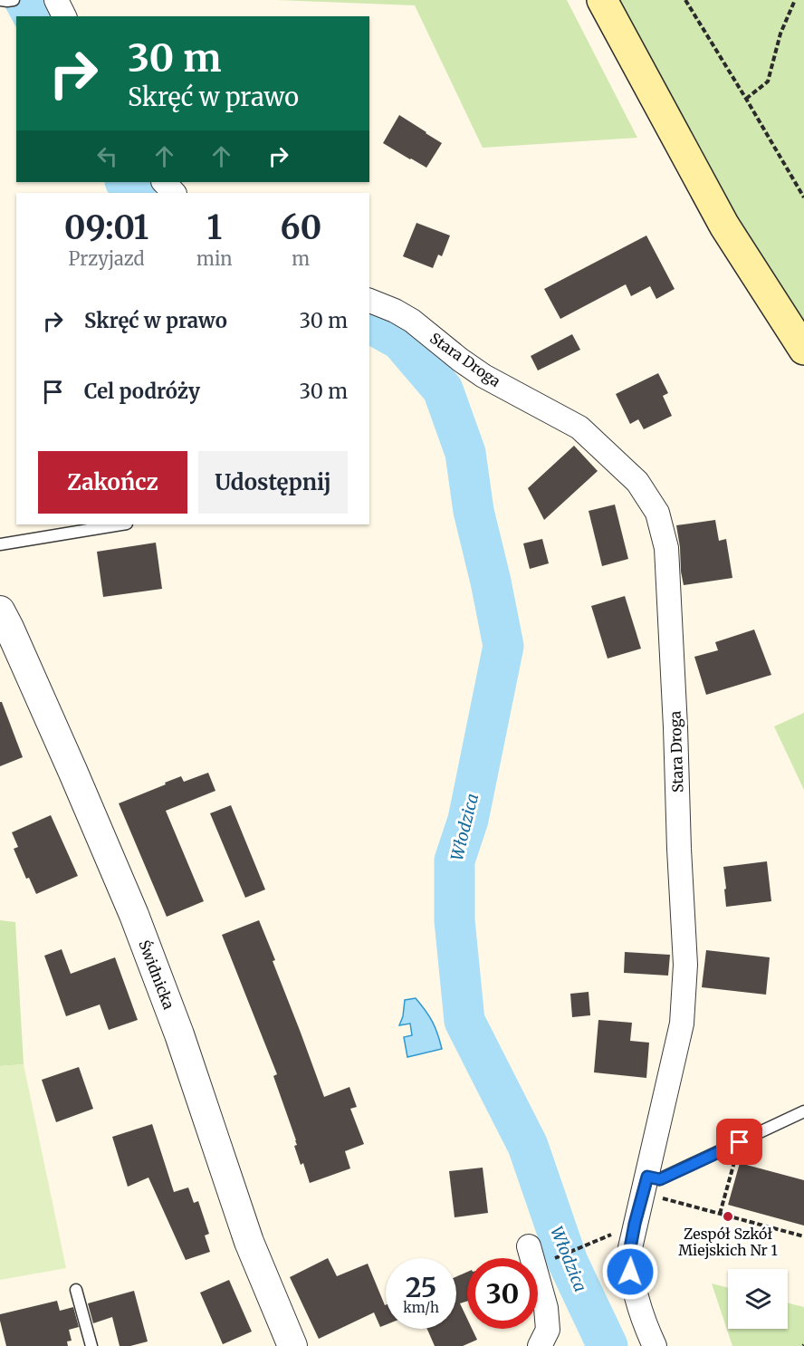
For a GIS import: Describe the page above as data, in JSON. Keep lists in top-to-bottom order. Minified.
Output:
{"streets":{"street":["Stara Droga","Świdnicka"]},"water":["Włodzica"],"places":["Zespół Szkół Miejskich Nr 1"],"page":{"turn":["30 m","Skręć w prawo"],"eta":["09:01","Przyjazd","1","min","60","m"],"list":[{"name":"Skręć w prawo","value":"30 m"},{"name":"Cel podróży","value":"30 m"}],"buttons":["Zakończ","Udostępnij"],"speed":"25 km/h","limit":"30"}}
